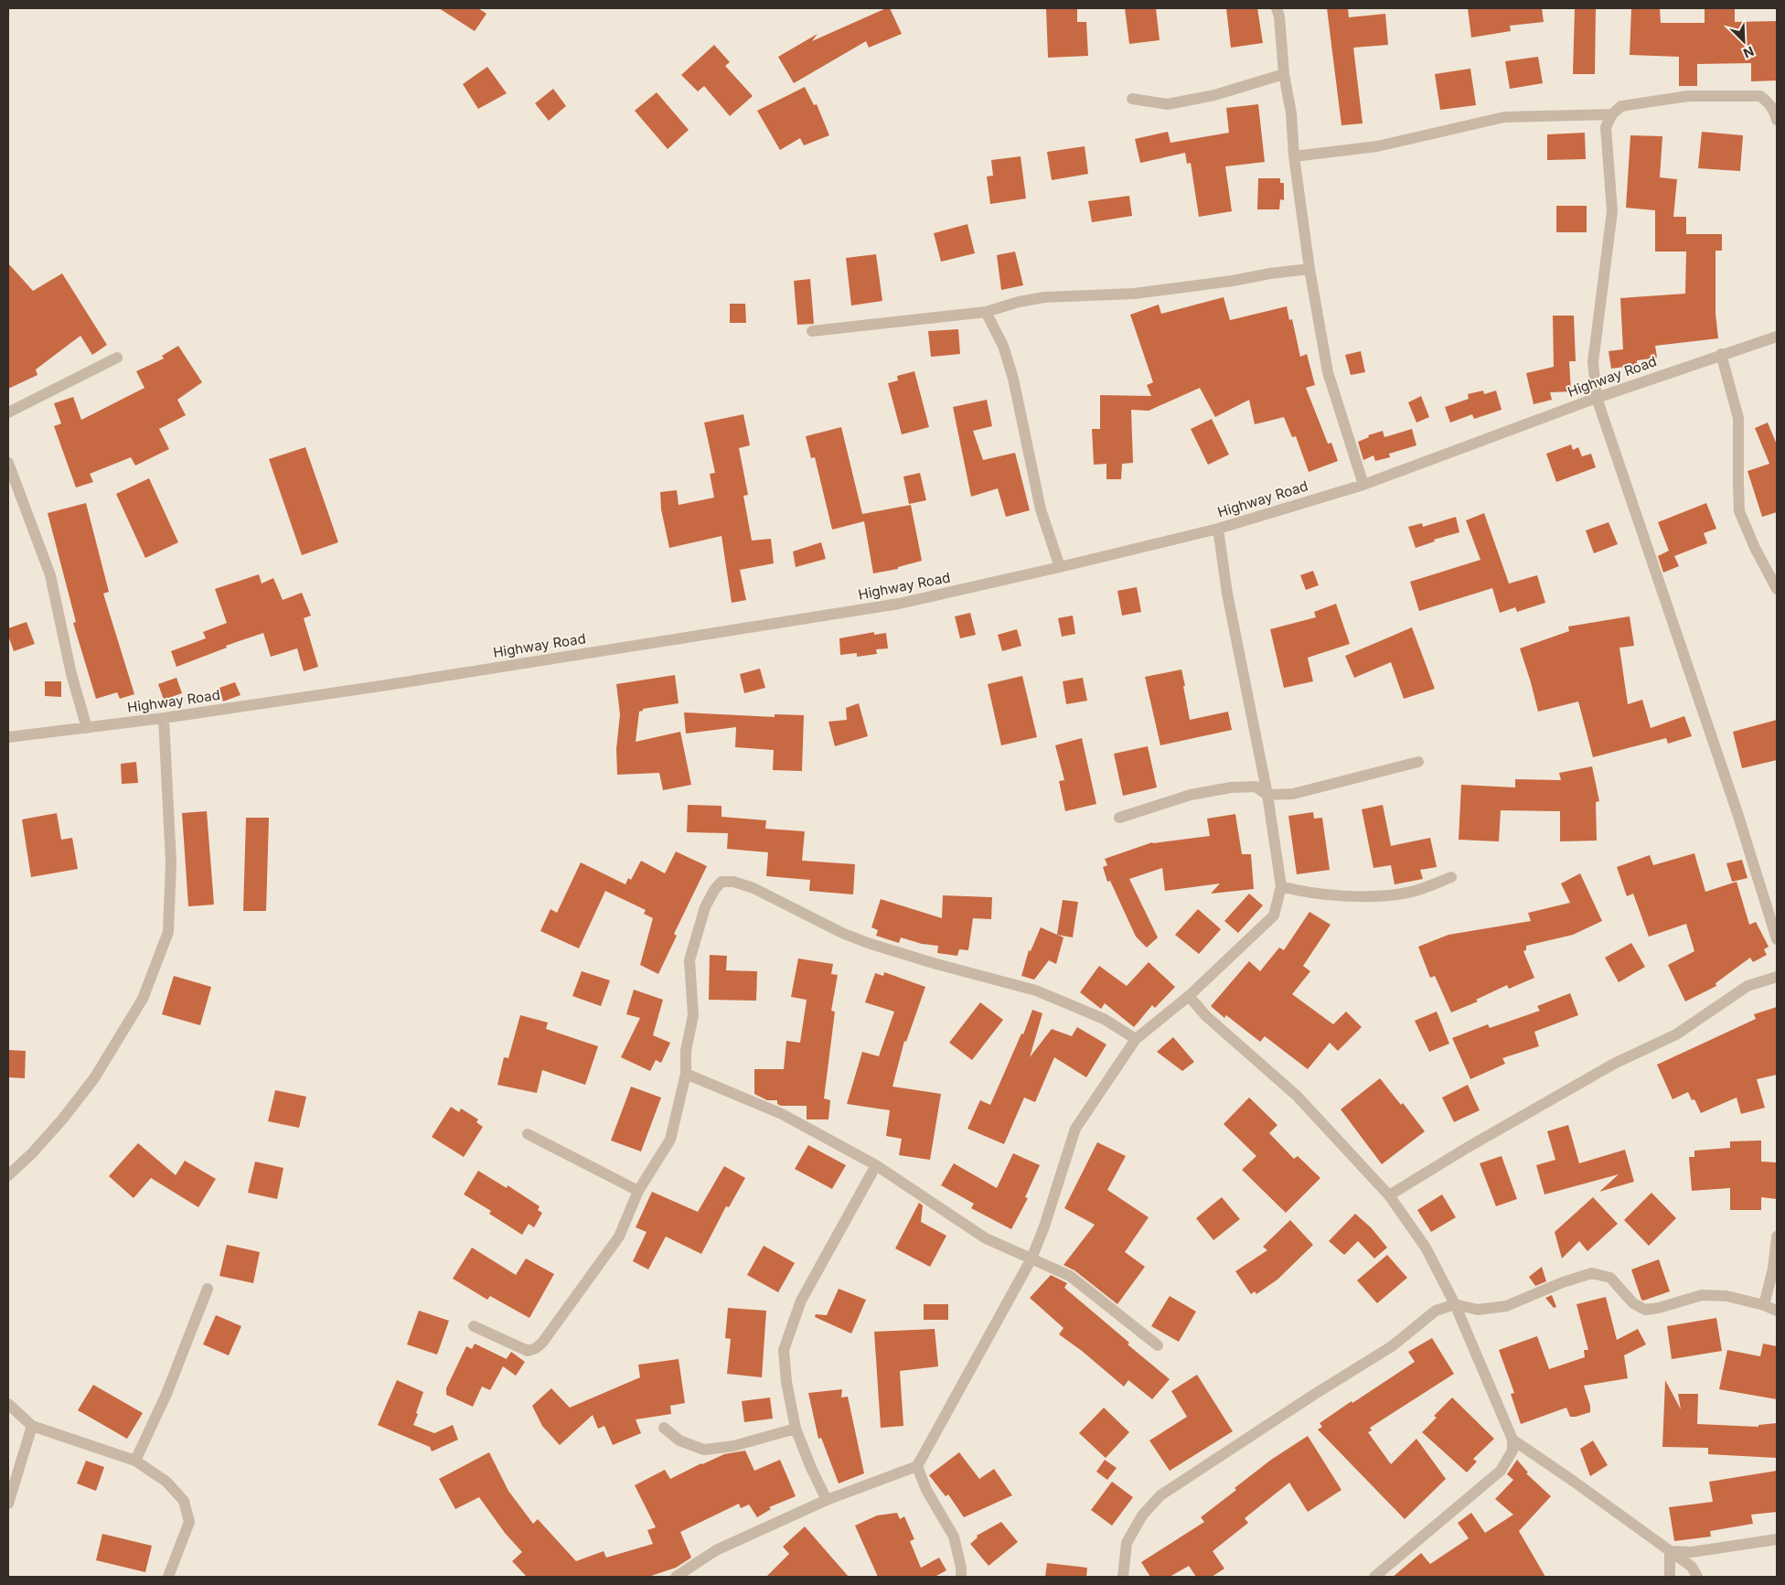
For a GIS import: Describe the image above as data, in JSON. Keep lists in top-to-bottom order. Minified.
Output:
{"streets":{"street":["Highway Road"]},"north":"bottom right"}
